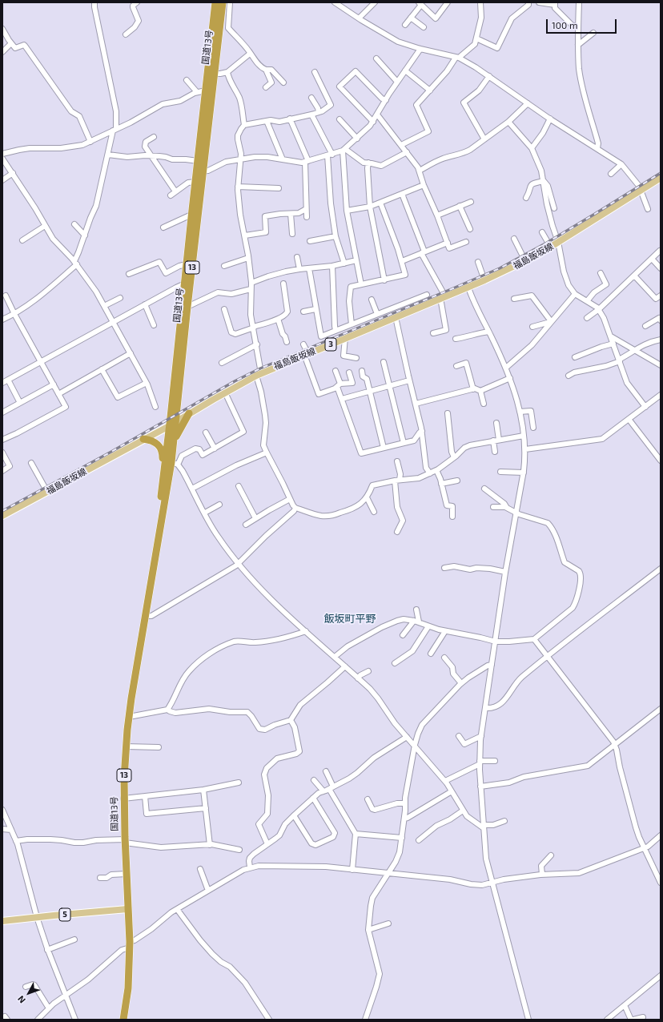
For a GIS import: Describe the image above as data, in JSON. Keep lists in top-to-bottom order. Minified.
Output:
{"streets":{"highway":["国道13号","13"],"main road":["福島飯坂線","3","5"]},"crossings":[["国道13号","福島飯坂線"],["国道13号","5"]],"districts":["飯坂町平野"],"scale_bar":"100 m","north":"bottom left"}
